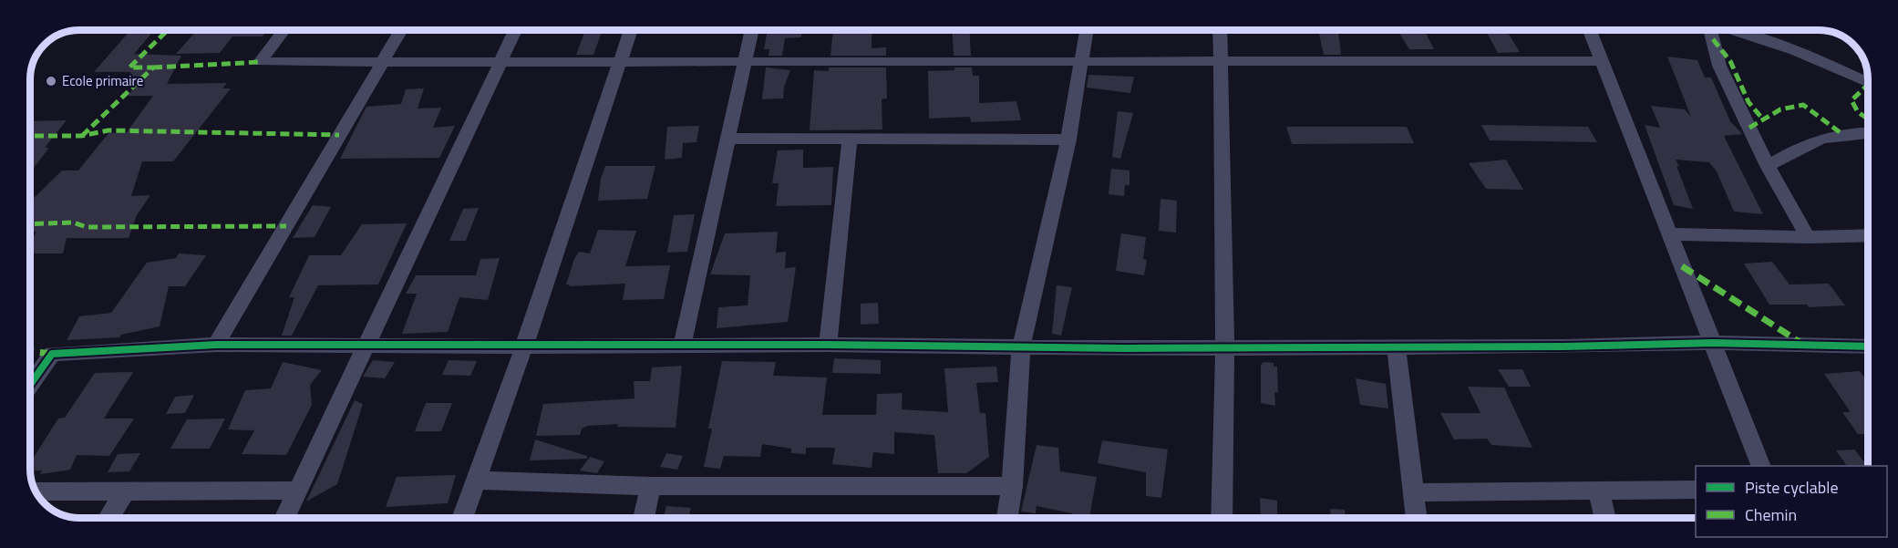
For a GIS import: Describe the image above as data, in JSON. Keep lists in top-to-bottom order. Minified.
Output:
{"places":["Ecole primaire"],"legend":["Piste cyclable","Chemin"]}
